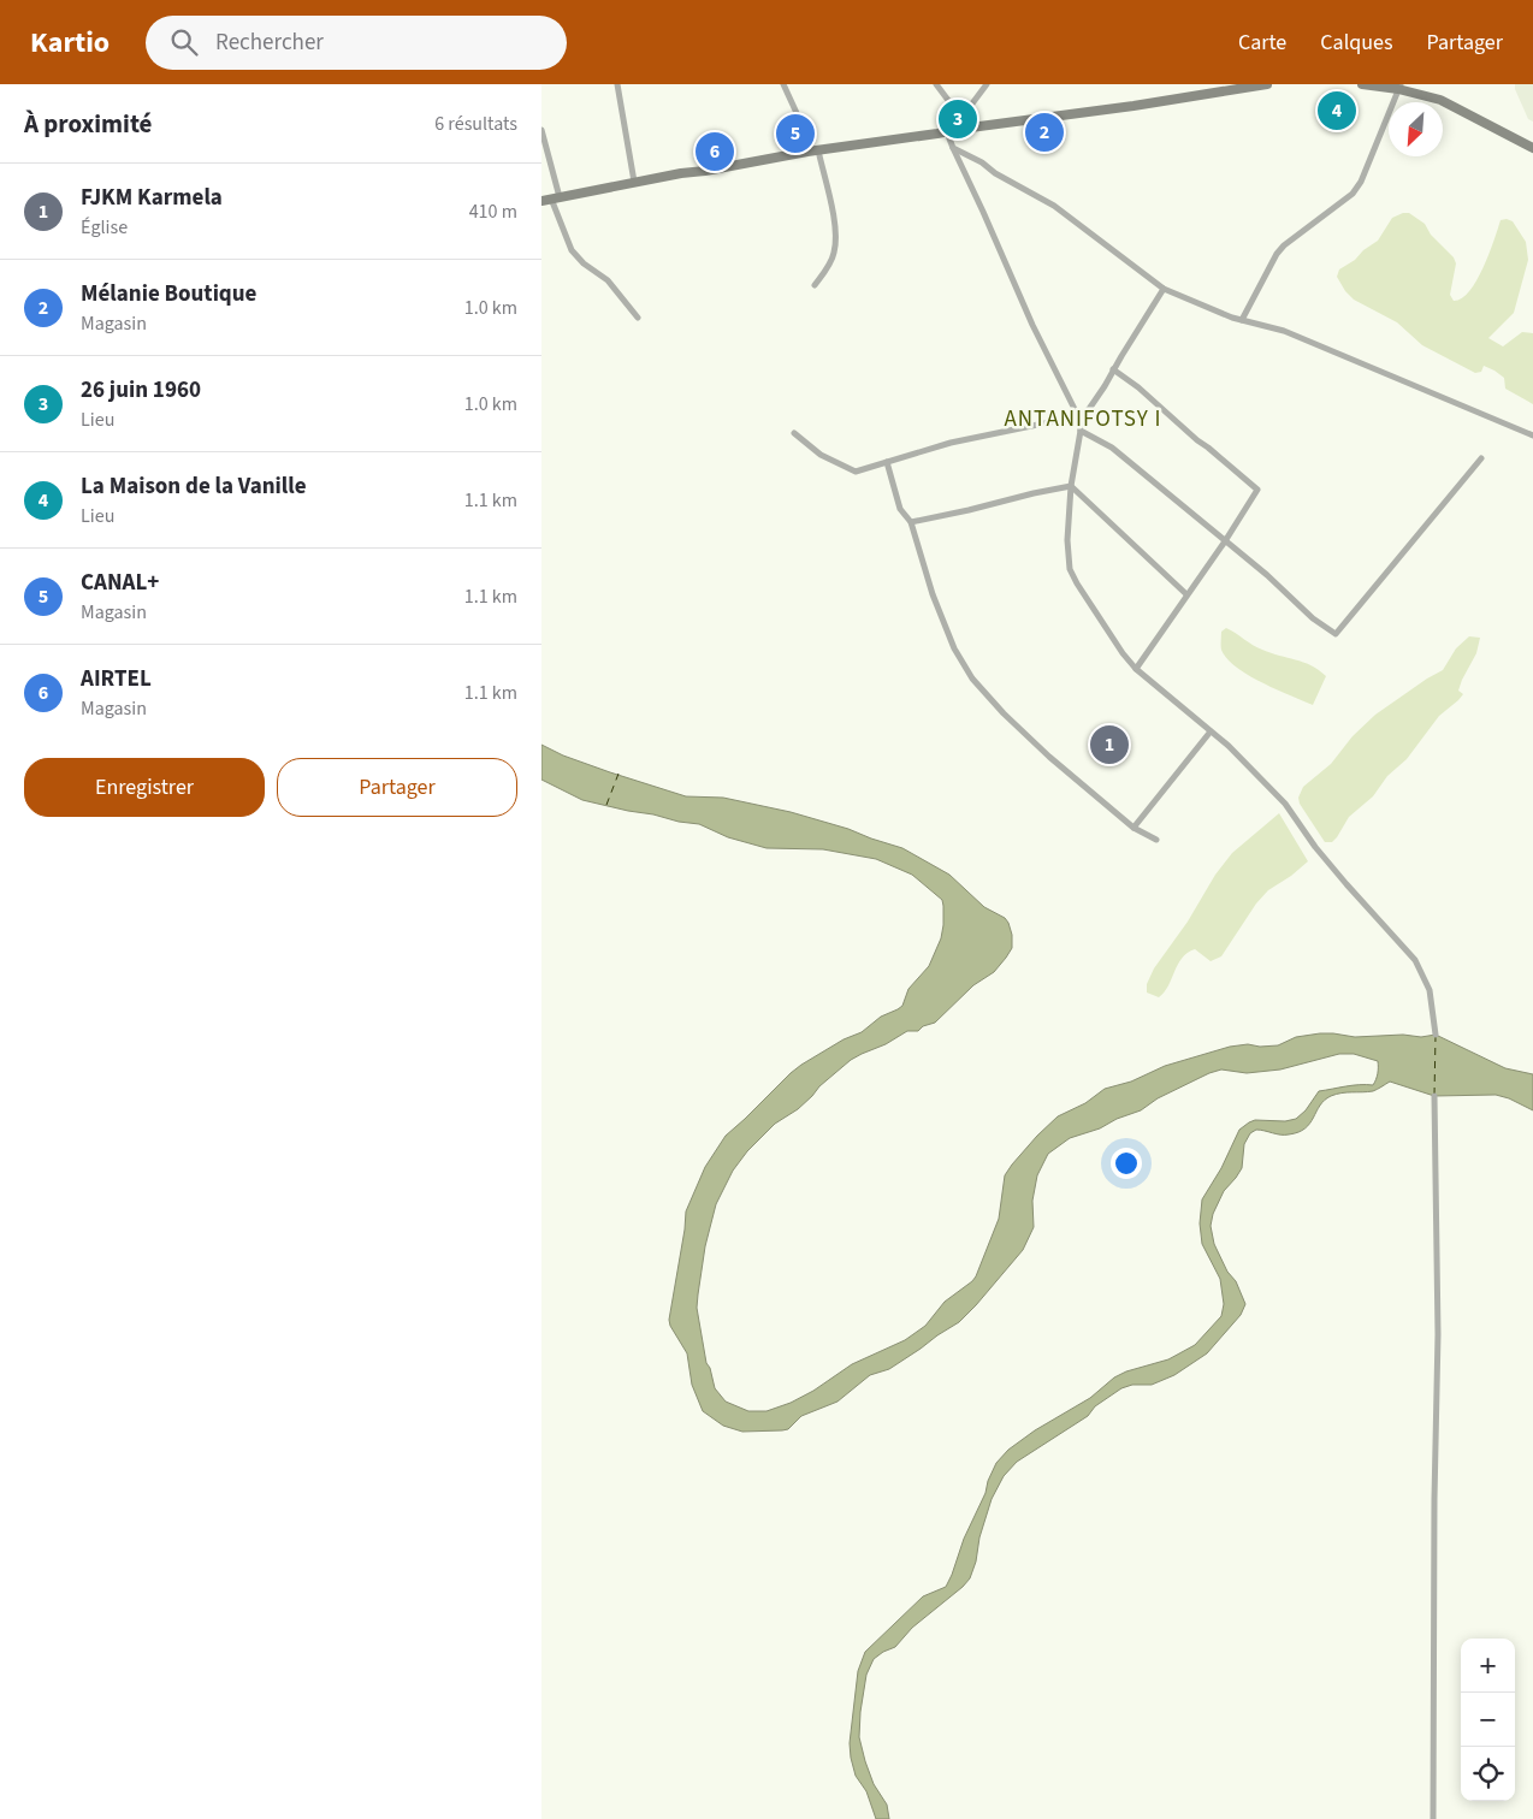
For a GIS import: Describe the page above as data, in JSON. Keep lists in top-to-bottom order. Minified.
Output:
{"districts":["ANTANIFOTSY I"],"north":"bottom left","page":{"header":"Kartio","search":"Rechercher","nav":["Carte","Calques","Partager"],"heading":["À proximité","6 résultats"],"pins":["4","3","2","5","6","1"],"list":[{"mark":"1","name":"FJKM Karmela","note":"Église","value":"410 m"},{"mark":"2","name":"Mélanie Boutique","note":"Magasin","value":"1.0 km"},{"mark":"3","name":"26 juin 1960","note":"Lieu","value":"1.0 km"},{"mark":"4","name":"La Maison de la Vanille","note":"Lieu","value":"1.1 km"},{"mark":"5","name":"CANAL+","note":"Magasin","value":"1.1 km"},{"mark":"6","name":"AIRTEL","note":"Magasin","value":"1.1 km"}],"buttons":["Enregistrer","Partager"],"map_buttons":["+","−"]}}
